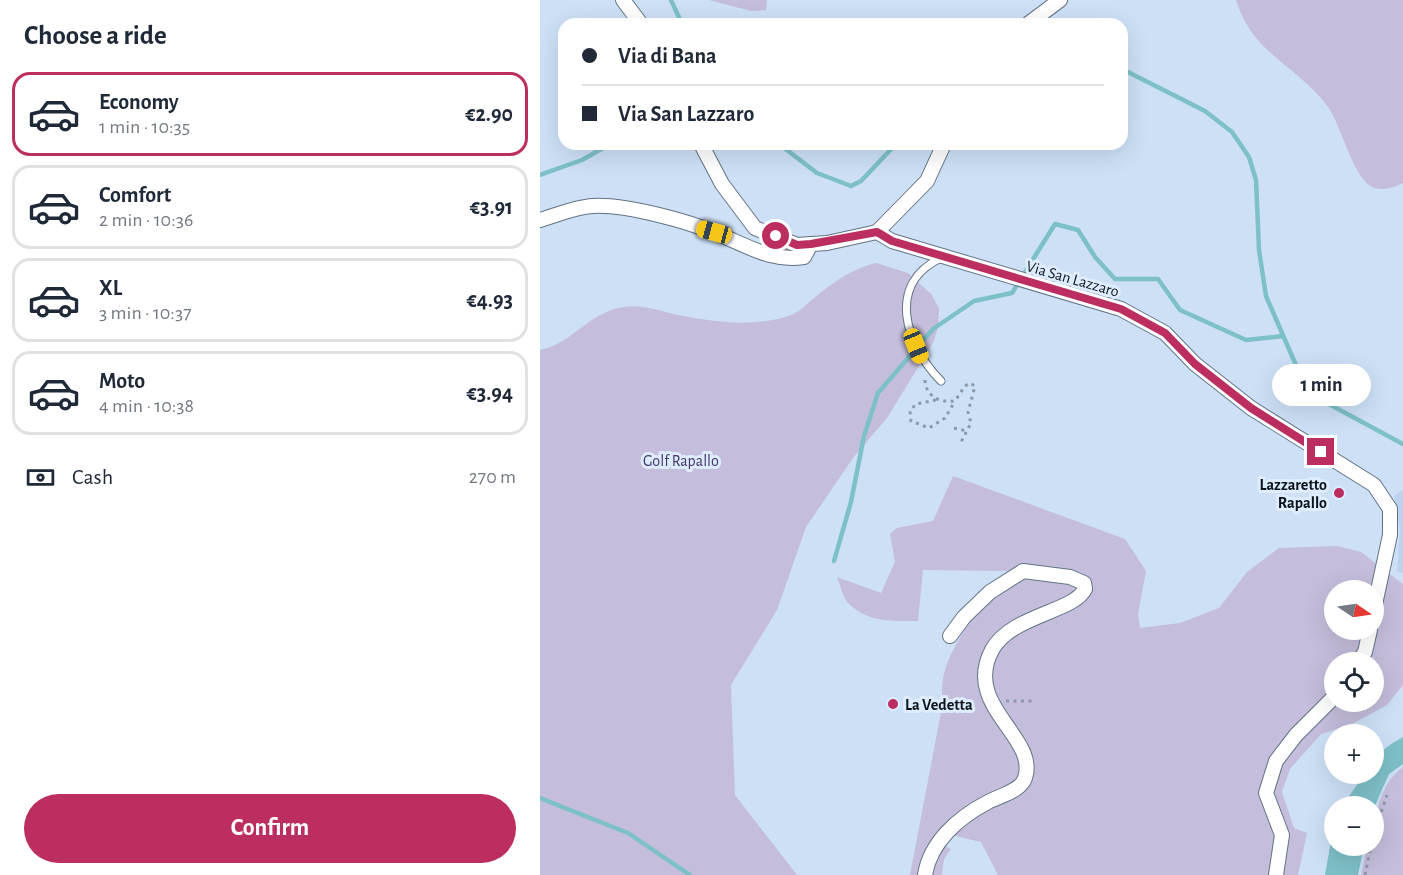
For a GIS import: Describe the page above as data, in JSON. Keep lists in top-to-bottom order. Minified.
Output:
{"streets":{"street":["Via San Lazzaro"]},"parks":["Golf Rapallo"],"places":["Lazzaretto Rapallo","La Vedetta"],"north":"right","page":{"heading":"Choose a ride","banner":["Via di Bana","Via San Lazzaro"],"list":[{"name":"Economy","note":"1 min · 10:35","value":"€2.90"},{"name":"Comfort","note":"2 min · 10:36","value":"€3.91"},{"name":"XL","note":"3 min · 10:37","value":"€4.93"},{"name":"Moto","note":"4 min · 10:38","value":"€3.94"}],"bubble":"1 min","pay":["Cash","270 m"],"map_buttons":["+","−"],"buttons":"Confirm"}}
